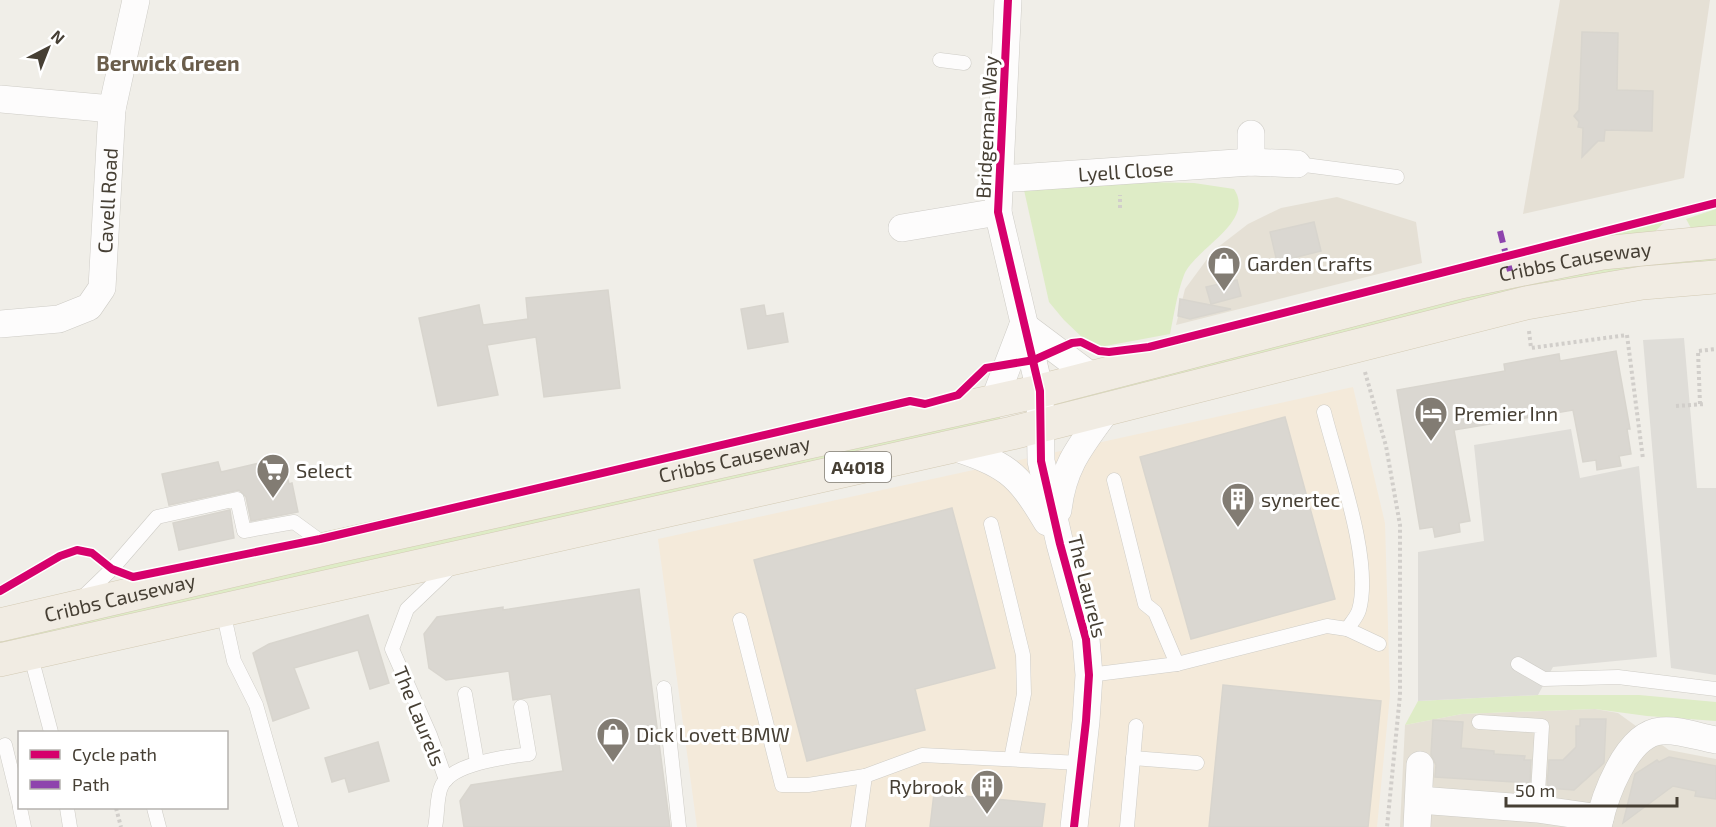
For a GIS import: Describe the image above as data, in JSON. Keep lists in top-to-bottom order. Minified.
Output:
{"streets":{"main road":["Cribbs Causeway","A4018"],"street":["Bridgeman Way","Lyell Close","Cavell Road","The Laurels"]},"crossings":[["Bridgeman Way","Lyell Close"],["Bridgeman Way","Cribbs Causeway"],["Bridgeman Way","The Laurels"],["Cribbs Causeway","The Laurels"]],"districts":["Berwick Green"],"places":{"shop":["Garden Crafts","Dick Lovett BMW"],"hotel":["Premier Inn"],"supermarket":["Select"],"building":["synertec","Rybrook"]},"legend":["Cycle path","Path"],"scale_bar":"50 m","north":"top right"}
